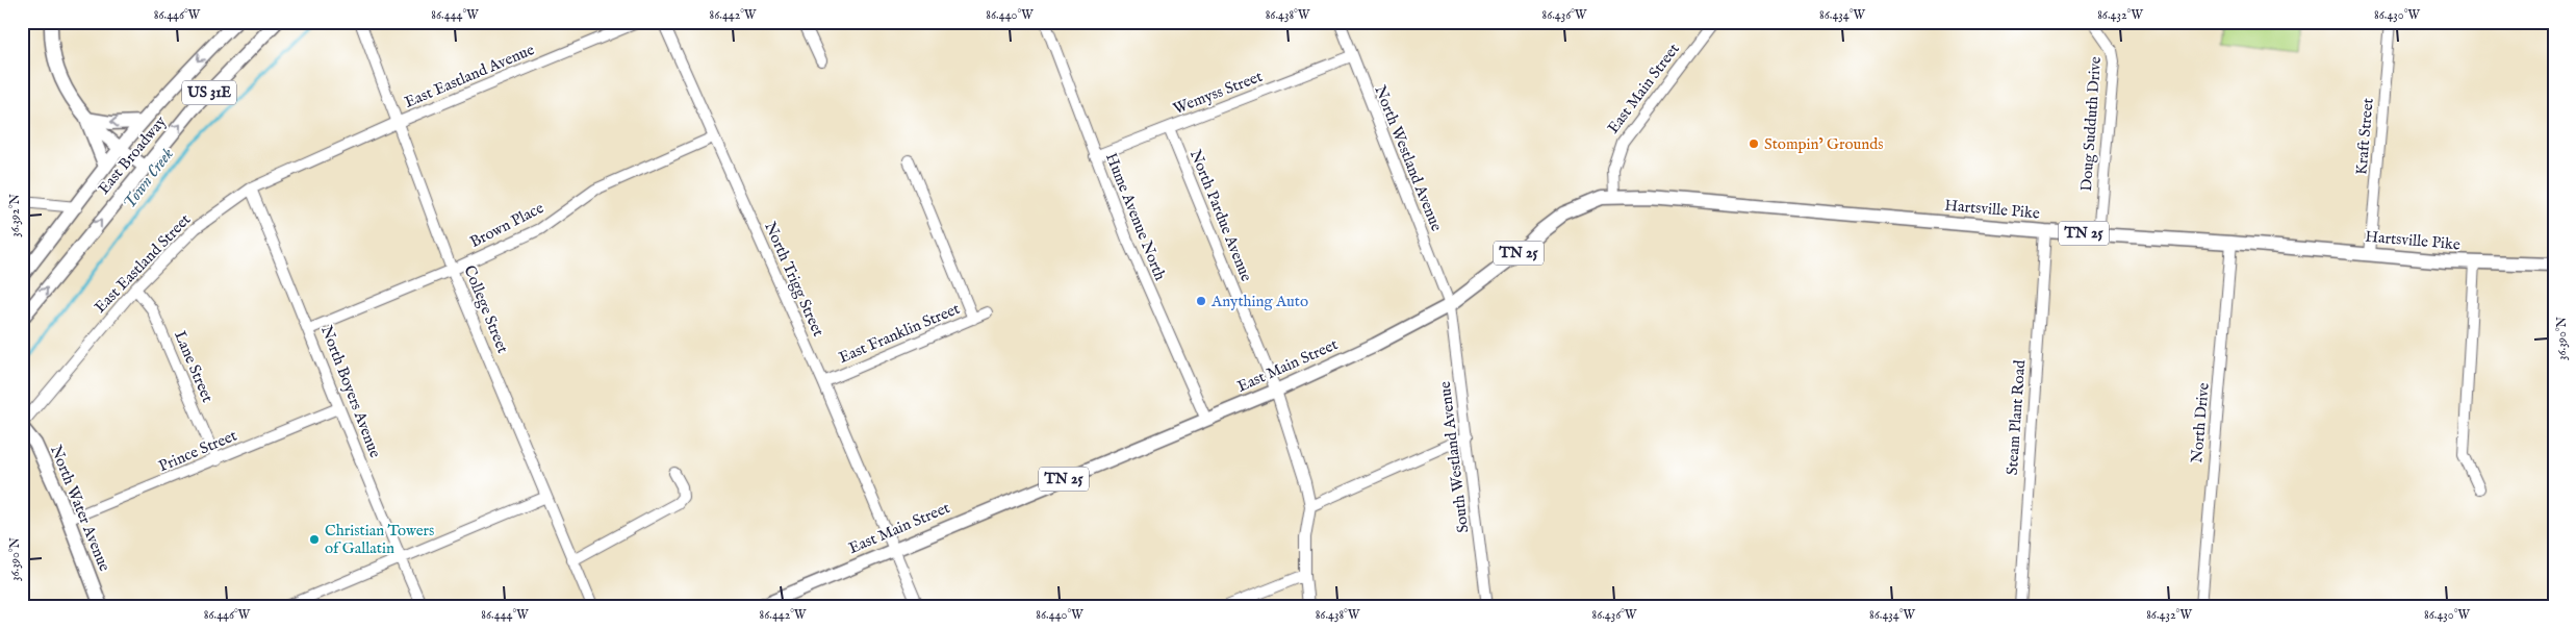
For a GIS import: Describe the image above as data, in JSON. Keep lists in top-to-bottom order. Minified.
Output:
{"streets":{"main road":["East Main Street","US 31E","East Broadway","Hartsville Pike","TN 25","North Water Avenue"],"street":["East Eastland Avenue","Wemyss Street","Doug Sudduth Drive","Kraft Street","North Westland Avenue","North Pardue Avenue","Hume Avenue North","Brown Place","East Eastland Street","North Trigg Street","College Street","East Franklin Street","Lane Street","North Boyers Avenue","Steam Plant Road","North Drive","Prince Street","South Westland Avenue"]},"crossings":[["East Eastland Avenue","East Eastland Street"],["East Eastland Avenue","College Street"],["East Main Street","North Westland Avenue"],["East Main Street","Hartsville Pike"],["East Main Street","North Pardue Avenue"],["East Main Street","Hume Avenue North"],["East Main Street","North Trigg Street"],["East Main Street","South Westland Avenue"],["Wemyss Street","North Westland Avenue"],["Wemyss Street","North Pardue Avenue"],["Wemyss Street","Hume Avenue North"],["Doug Sudduth Drive","Hartsville Pike"],["Kraft Street","Hartsville Pike"],["North Westland Avenue","South Westland Avenue"],["Hartsville Pike","Steam Plant Road"],["Hartsville Pike","North Drive"],["Brown Place","North Trigg Street"],["Brown Place","College Street"],["Brown Place","North Boyers Avenue"],["East Eastland Street","College Street"],["East Eastland Street","Lane Street"],["East Eastland Street","North Boyers Avenue"],["East Eastland Street","North Water Avenue"],["North Trigg Street","East Franklin Street"],["Lane Street","Prince Street"],["North Boyers Avenue","Prince Street"],["Prince Street","North Water Avenue"]],"water":["Town Creek"],"places":["Stompin’ Grounds","Anything Auto","Christian Towers of Gallatin"],"coordinates":["86.446°W","86.444°W","86.442°W","86.440°W","86.438°W","86.436°W","86.434°W","86.432°W","86.430°W","36.392°N","36.390°N"]}
